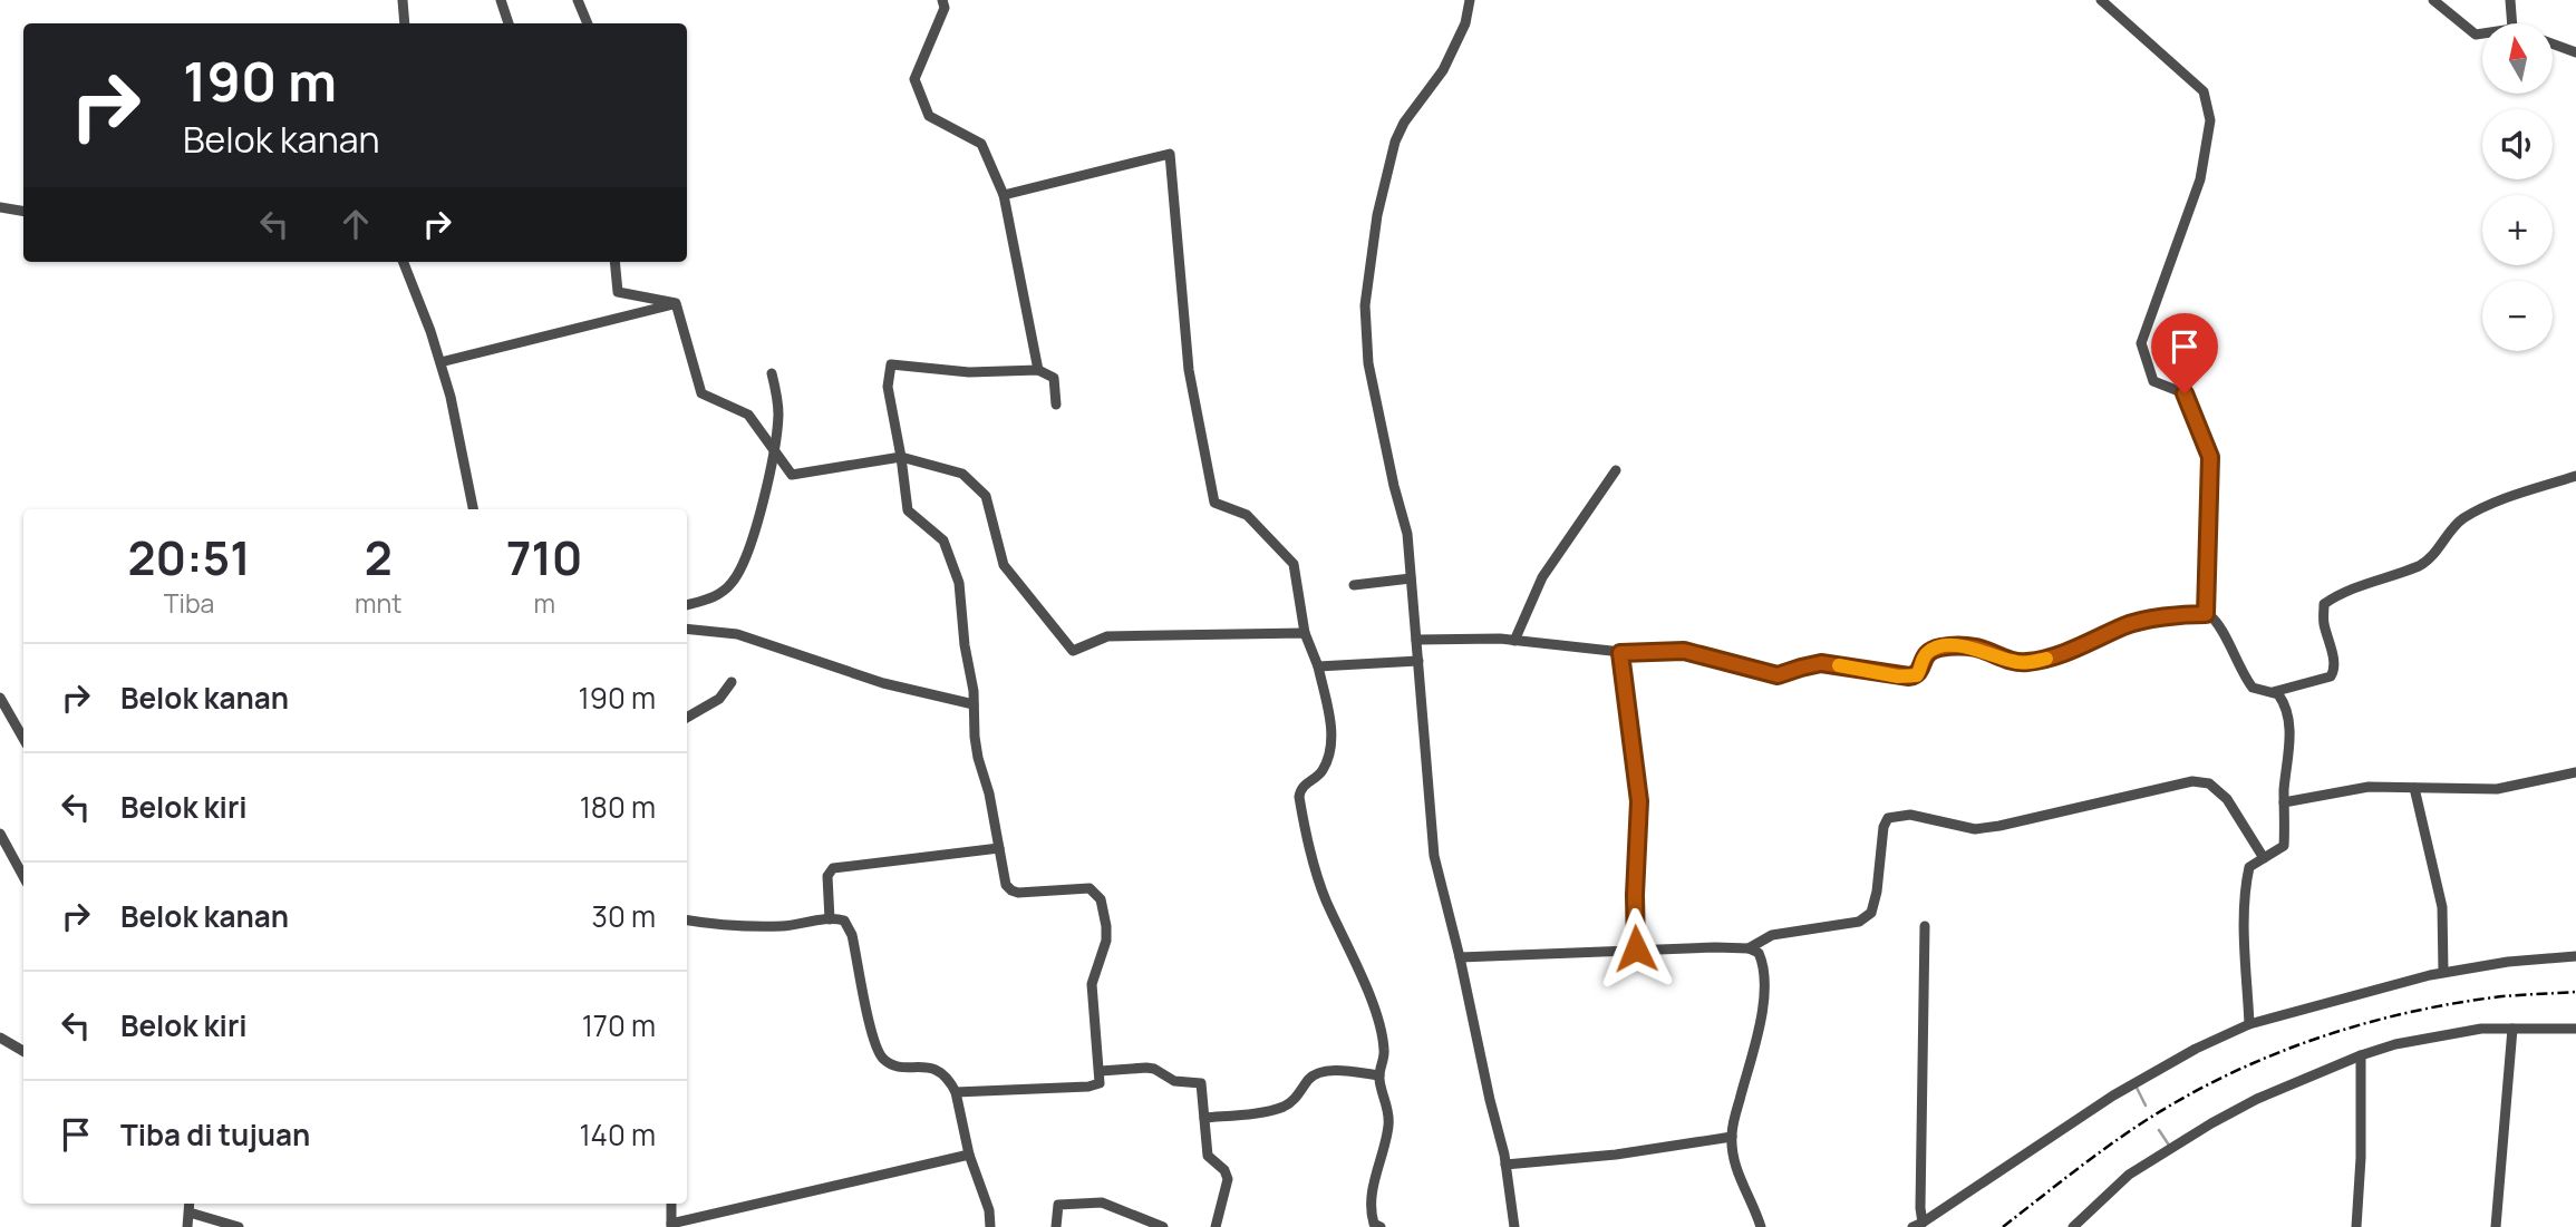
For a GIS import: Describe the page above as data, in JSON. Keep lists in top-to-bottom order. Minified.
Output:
{"north":"top","page":{"map_buttons":["+","−"],"turn":["190 m","Belok kanan"],"eta":["20:51","Tiba","2","mnt","710","m"],"list":[{"name":"Belok kanan","value":"190 m"},{"name":"Belok kiri","value":"180 m"},{"name":"Belok kanan","value":"30 m"},{"name":"Belok kiri","value":"170 m"},{"name":"Tiba di tujuan","value":"140 m"}]}}
